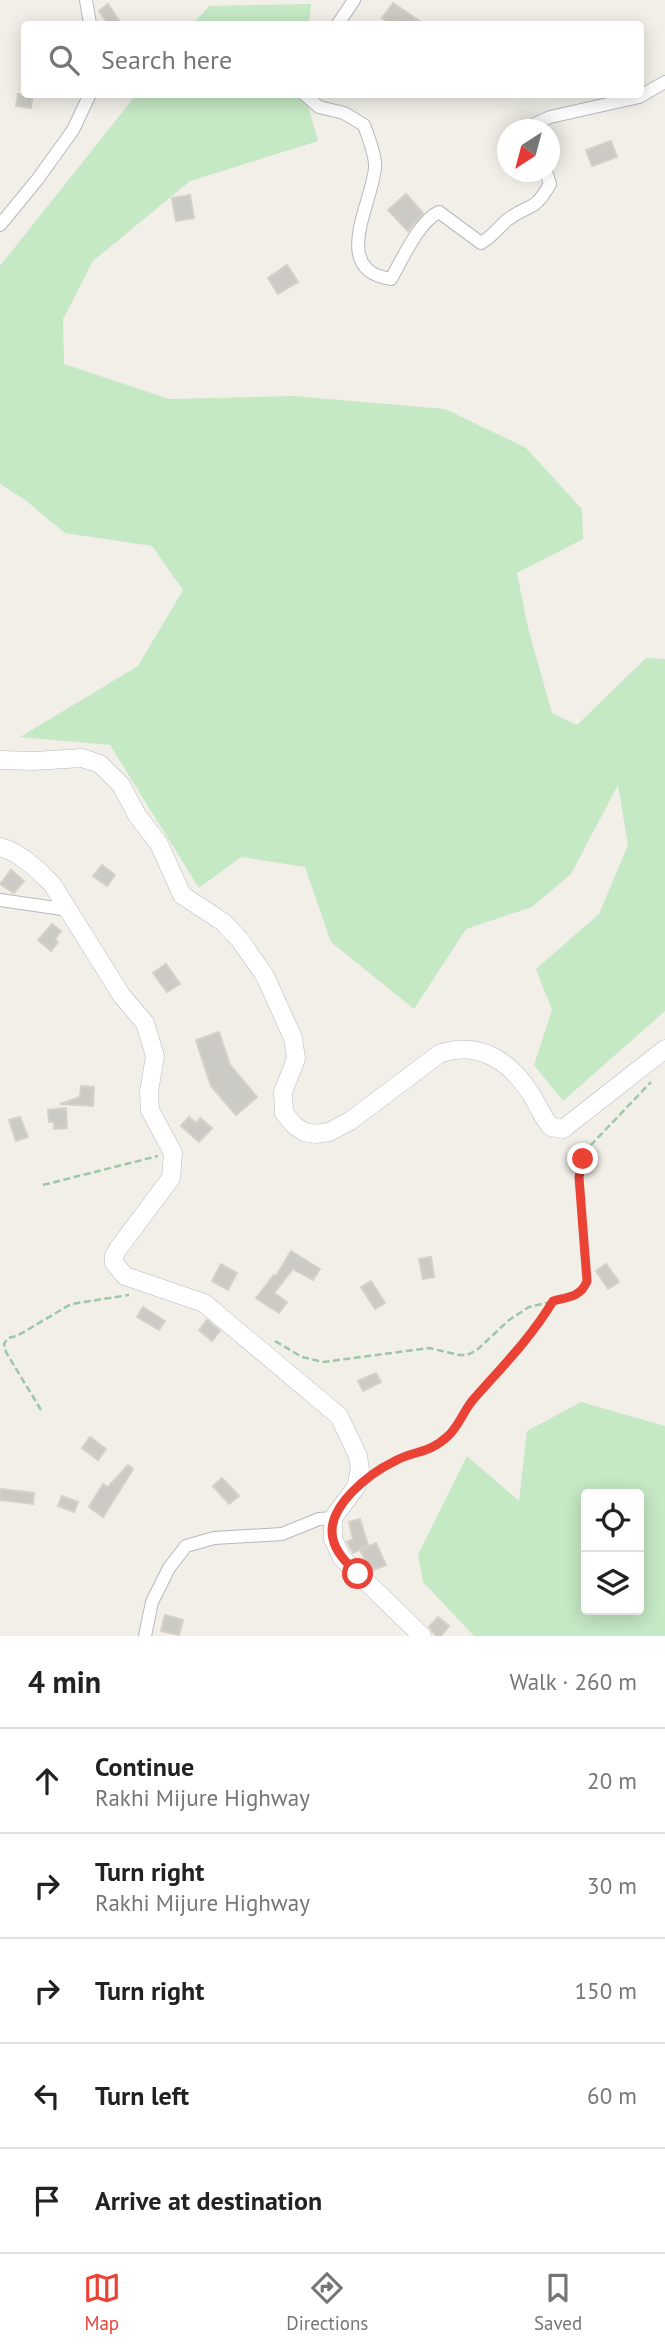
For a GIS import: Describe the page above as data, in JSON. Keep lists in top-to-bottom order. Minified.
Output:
{"north":"bottom left","page":{"search":"Search here","heading":["4 min","Walk · 260 m"],"list":[["Continue","Rakhi Mijure Highway","20 m"],["Turn right","Rakhi Mijure Highway","30 m"],["Turn right","150 m"],["Turn left","60 m"],"Arrive at destination"],"nav":["Map","Directions","Saved"]}}
